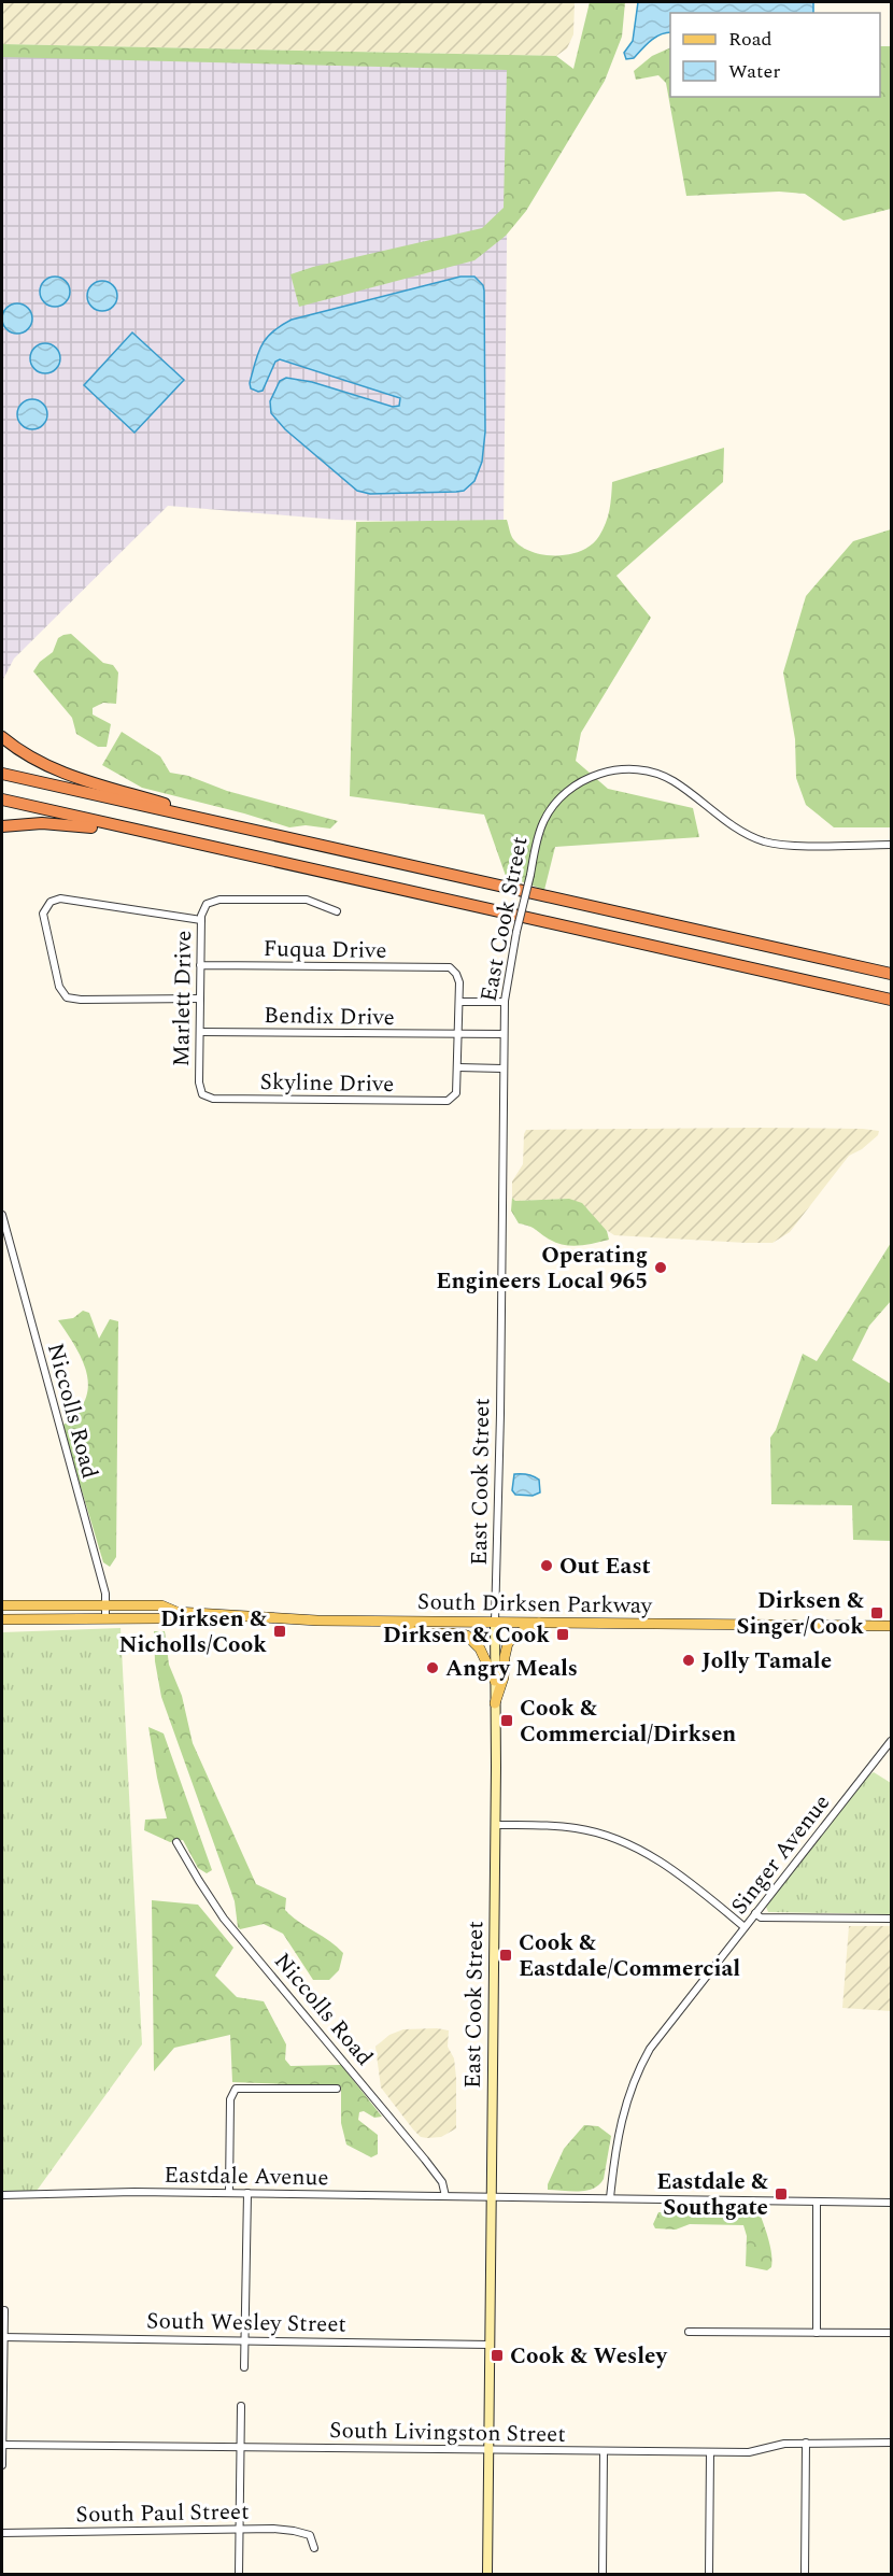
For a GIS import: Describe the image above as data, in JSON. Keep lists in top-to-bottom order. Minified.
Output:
{"streets":{"main road":["South Dirksen Parkway"],"street":["East Cook Street","Fuqua Drive","Marlett Drive","Bendix Drive","Skyline Drive","Niccolls Road","Singer Avenue","Eastdale Avenue","South Wesley Street","South Livingston Street","South Paul Street"]},"crossings":[["East Cook Street","Bendix Drive"],["East Cook Street","South Dirksen Parkway"],["East Cook Street","Eastdale Avenue"],["East Cook Street","South Wesley Street"],["East Cook Street","South Livingston Street"],["Fuqua Drive","Marlett Drive"],["Marlett Drive","Bendix Drive"],["Marlett Drive","Skyline Drive"],["Niccolls Road","South Dirksen Parkway"],["Niccolls Road","Eastdale Avenue"],["Singer Avenue","Eastdale Avenue"]],"places":{"other":["Operating Engineers Local 965","Out East","Jolly Tamale","Angry Meals"],"transit":["Dirksen & Singer/Cook","Dirksen & Nicholls/Cook","Dirksen & Cook","Cook & Commercial/Dirksen","Cook & Eastdale/Commercial","Eastdale & Southgate","Cook & Wesley"]},"legend":["Road","Water"]}
